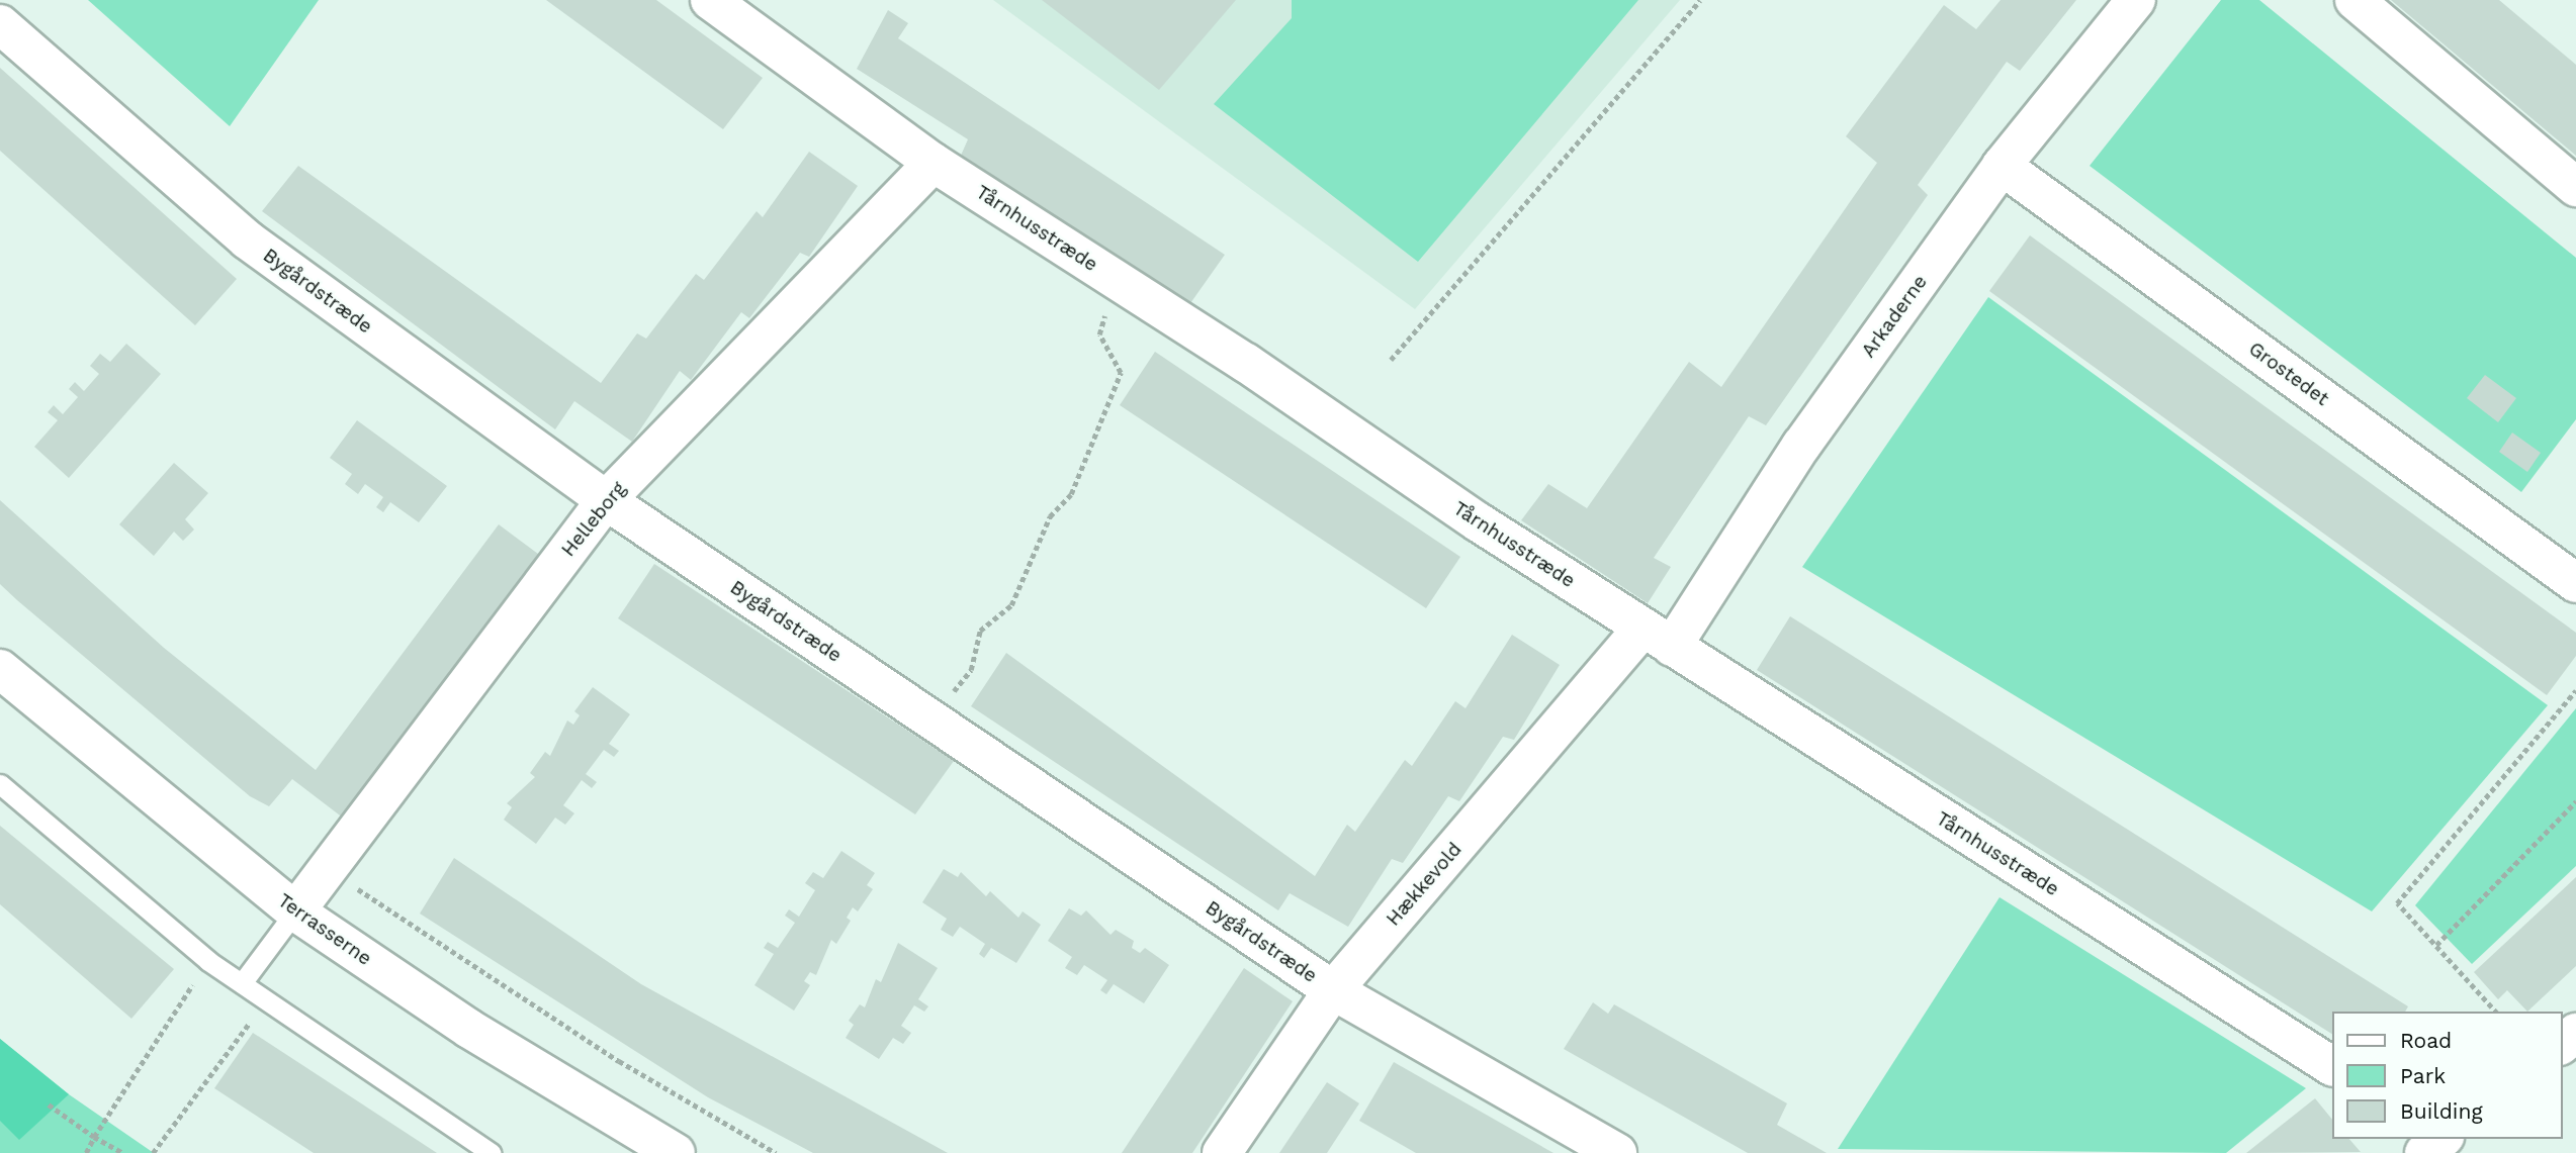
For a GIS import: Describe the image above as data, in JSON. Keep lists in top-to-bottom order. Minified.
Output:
{"streets":{"street":["Tårnhusstræde","Bygårdstræde","Arkaderne","Grostedet","Helleborg","Hækkevold","Terrasserne"]},"crossings":[["Tårnhusstræde","Arkaderne"],["Tårnhusstræde","Helleborg"],["Tårnhusstræde","Hækkevold"],["Bygårdstræde","Helleborg"],["Bygårdstræde","Hækkevold"],["Arkaderne","Grostedet"],["Arkaderne","Hækkevold"],["Helleborg","Terrasserne"]],"legend":["Road","Park","Building"]}
